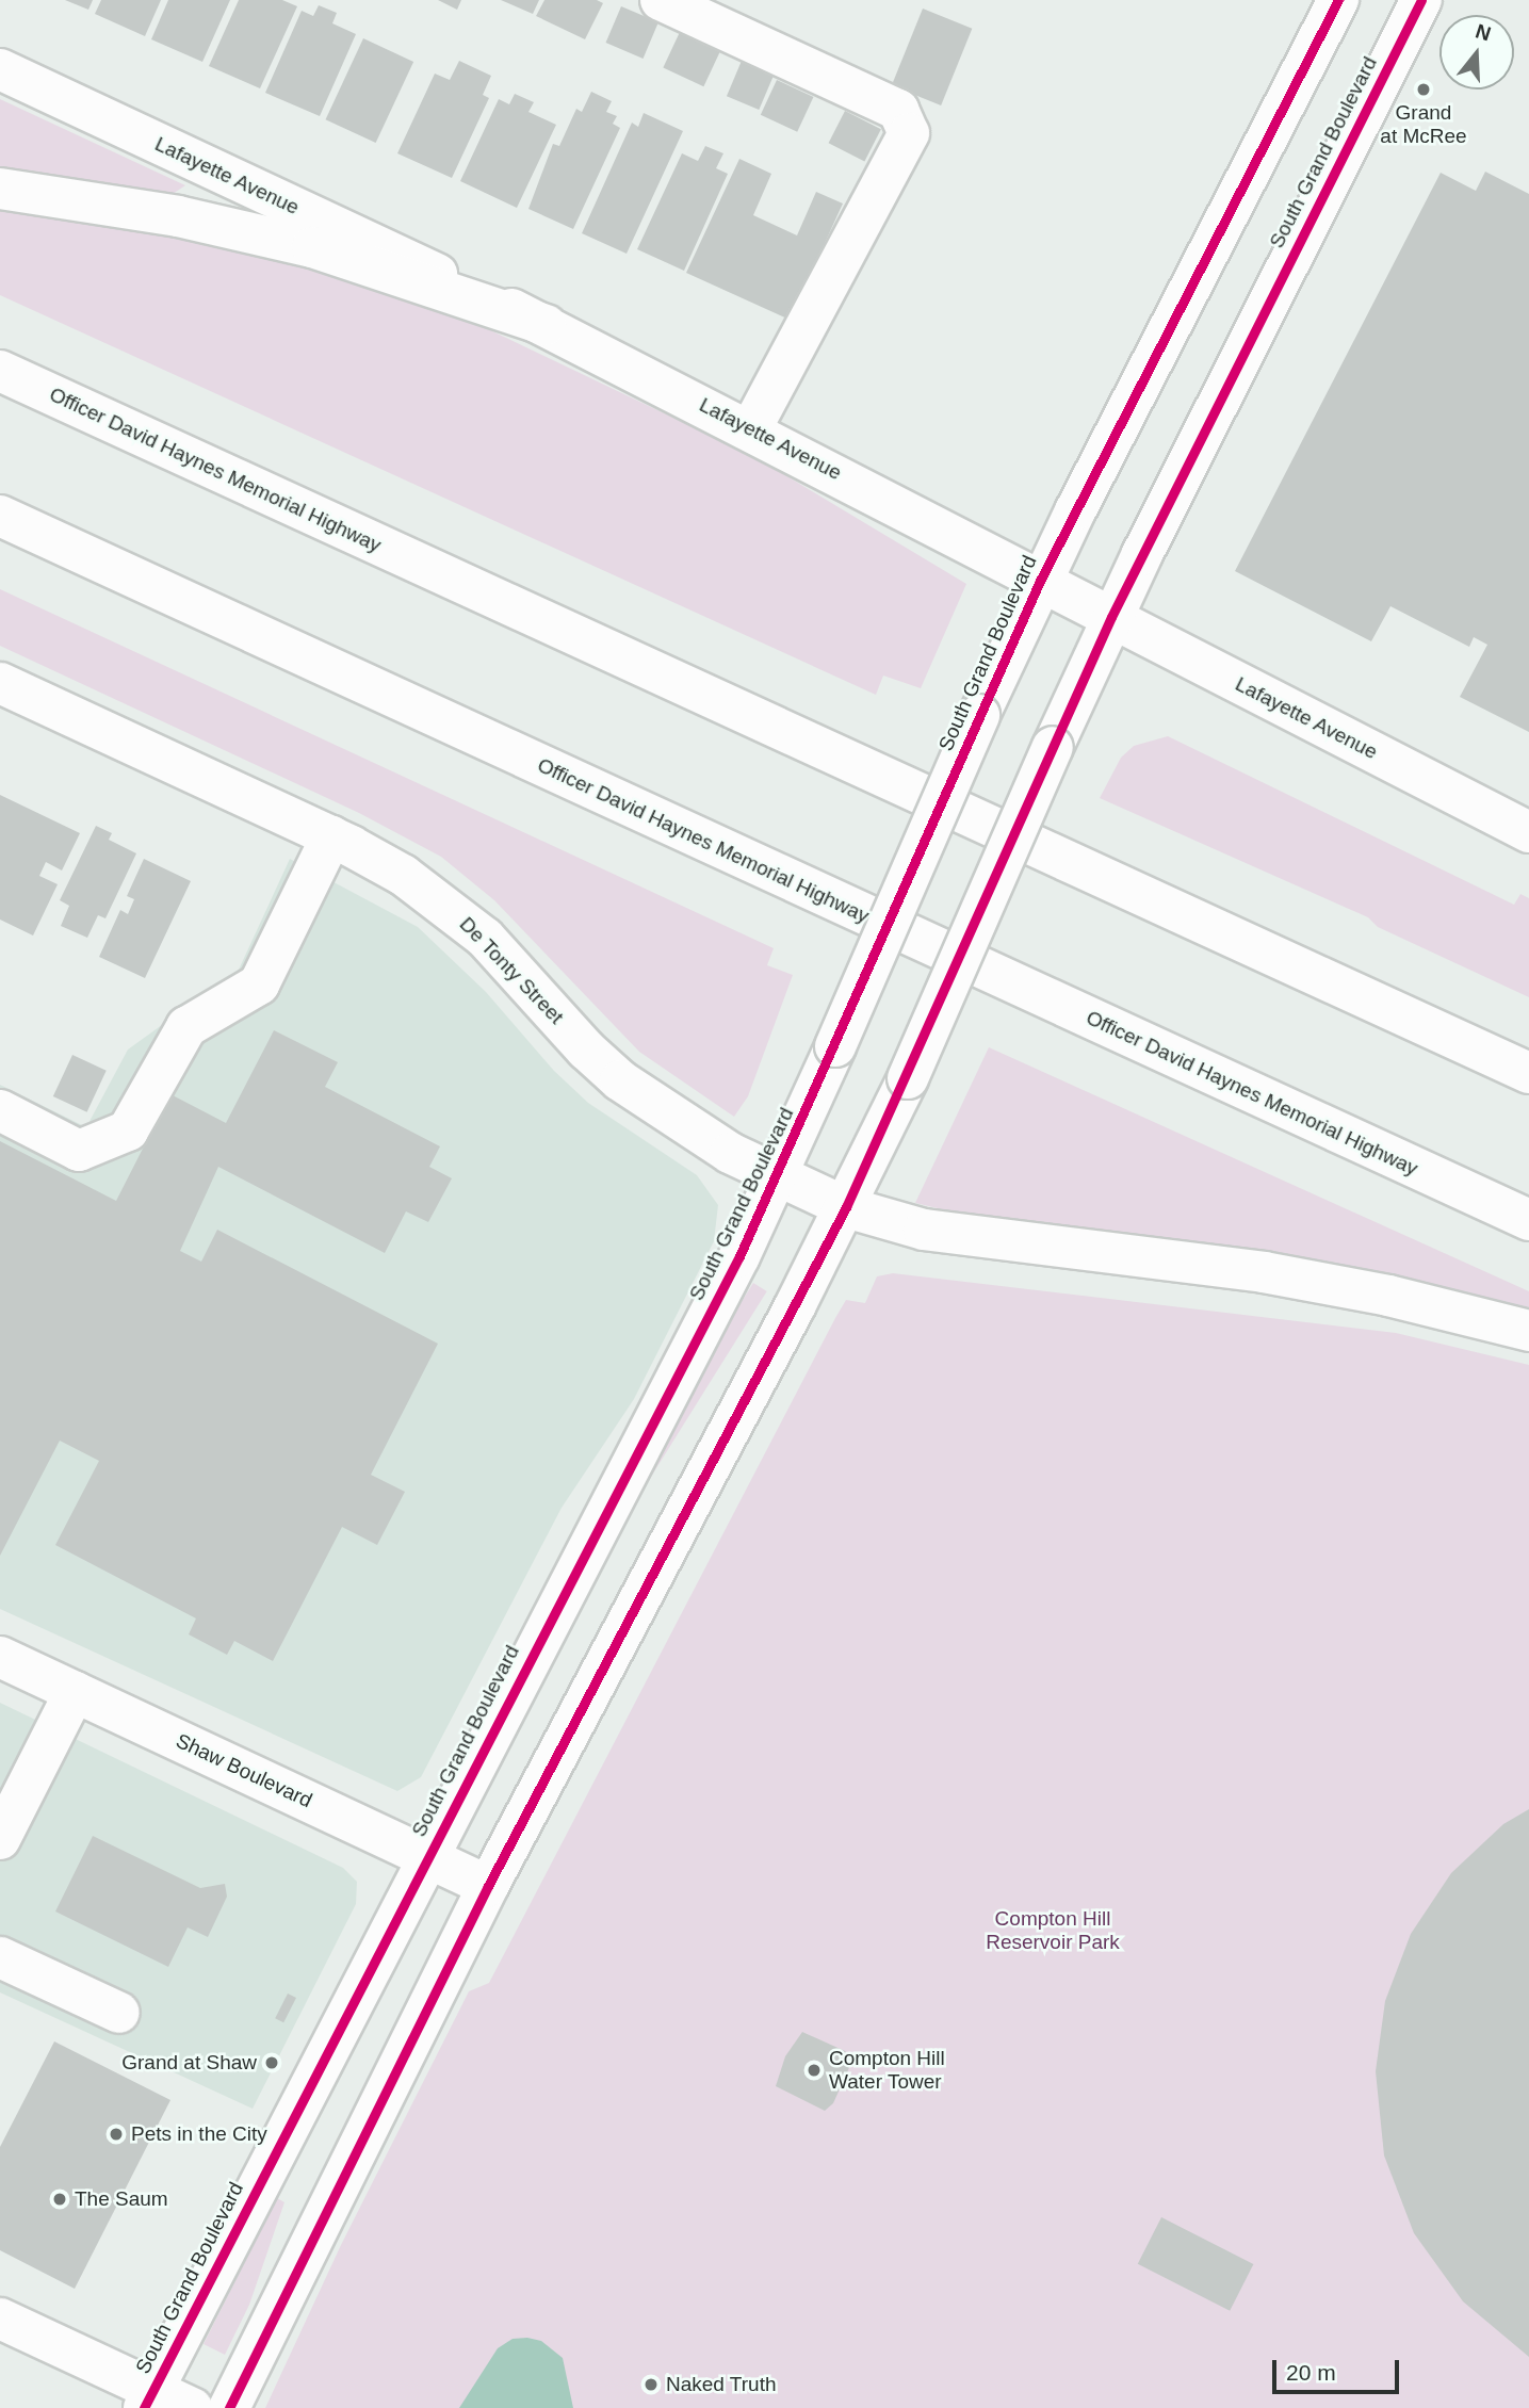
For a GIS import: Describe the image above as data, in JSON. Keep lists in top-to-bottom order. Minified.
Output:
{"streets":{"main road":["South Grand Boulevard","Lafayette Avenue","Officer David Haynes Memorial Highway","De Tonty Street","Shaw Boulevard"]},"crossings":[["South Grand Boulevard","Lafayette Avenue"],["South Grand Boulevard","De Tonty Street"],["South Grand Boulevard","Shaw Boulevard"]],"parks":["Compton Hill Reservoir Park"],"places":["Grand at McRee","Grand at Shaw","Compton Hill Water Tower","Pets in the City","The Saum","Naked Truth"],"scale_bar":"20 m","north":"top"}
